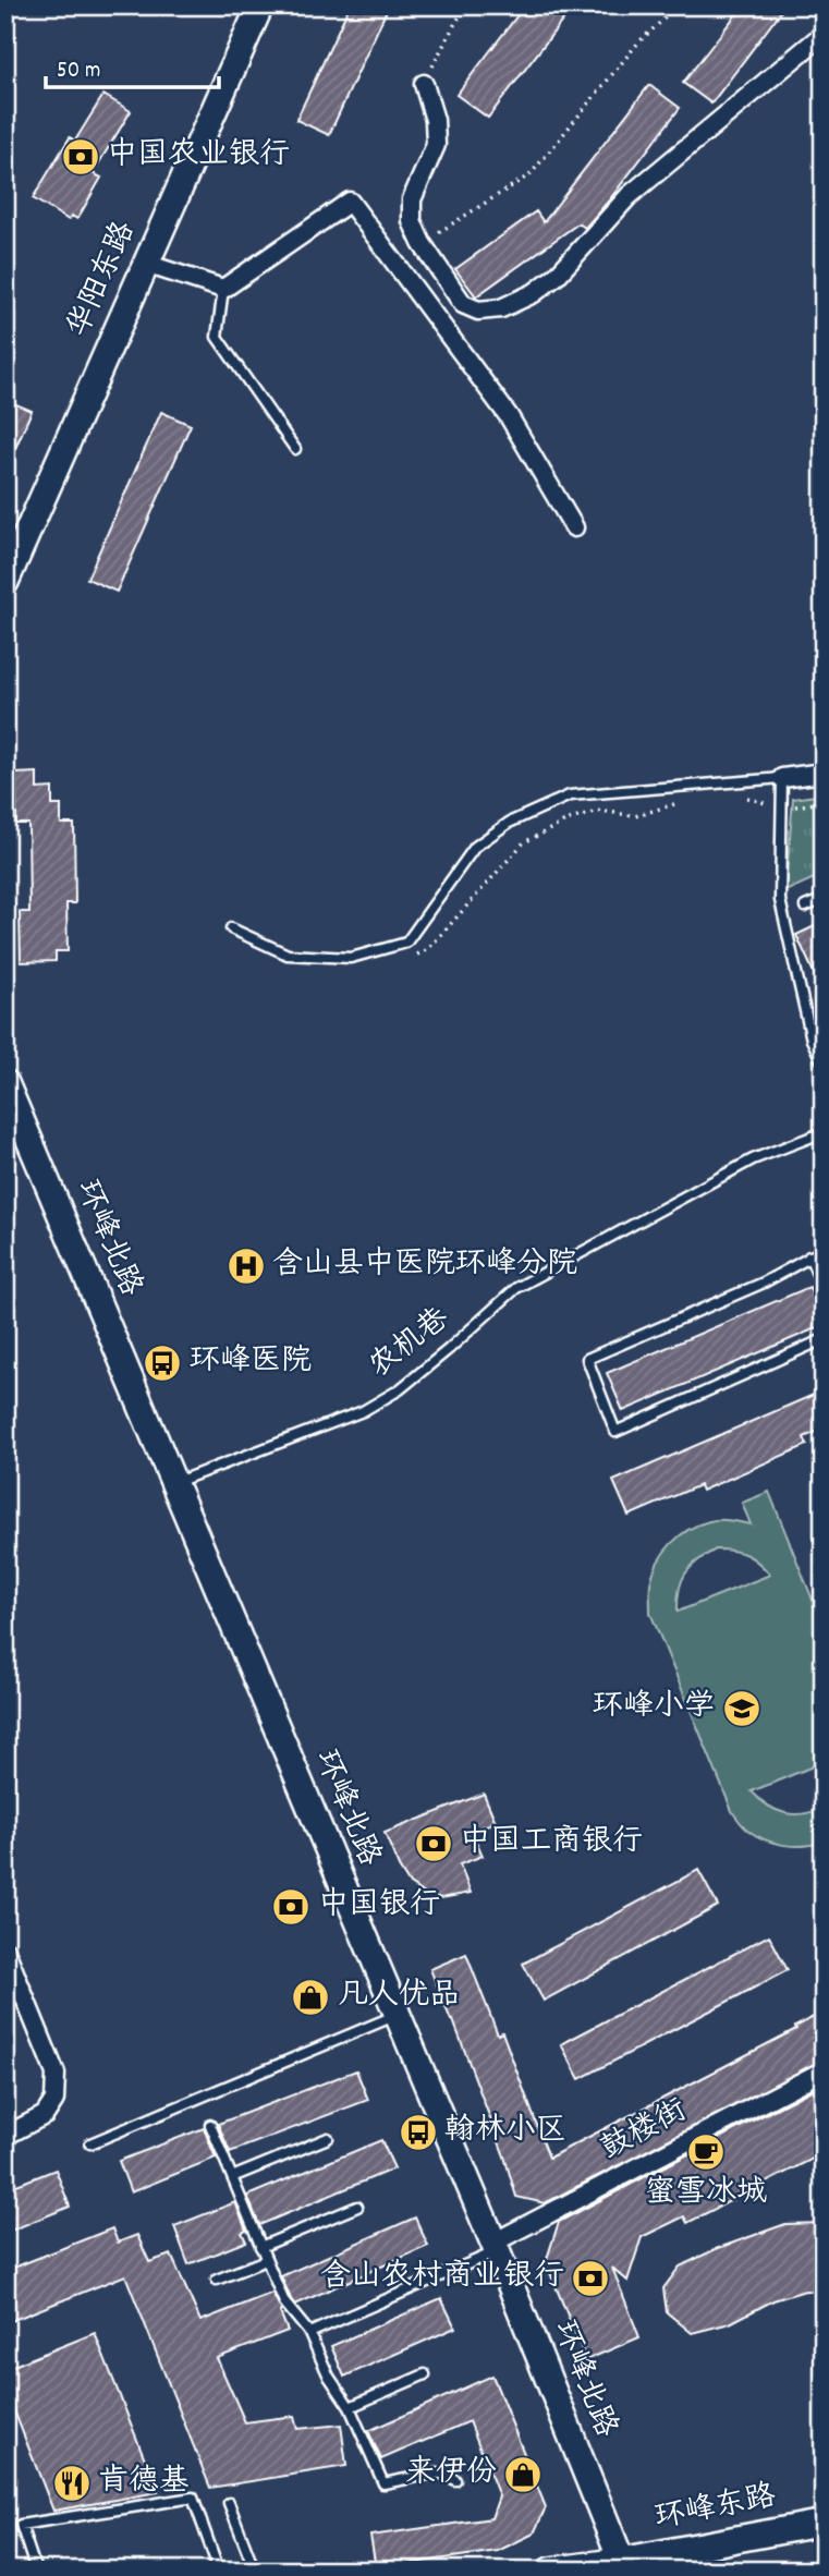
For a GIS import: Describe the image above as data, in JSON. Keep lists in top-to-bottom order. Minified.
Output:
{"streets":{"main road":["华阳东路","环峰北路","环峰东路"],"street":["鼓楼街"],"lane":["农机巷"]},"crossings":[["环峰北路","农机巷"],["环峰北路","鼓楼街"],["环峰北路","环峰东路"]],"places":{"bank":["中国农业银行","中国工商银行","中国银行","含山农村商业银行"],"hospital":["含山县中医院环峰分院"],"bus stop":["环峰医院","翰林小区"],"school or university":["环峰小学"],"shop":["凡人优品","来伊份"],"cafe":["蜜雪冰城"],"restaurant":["肯德基"]},"scale_bar":"50 m"}
